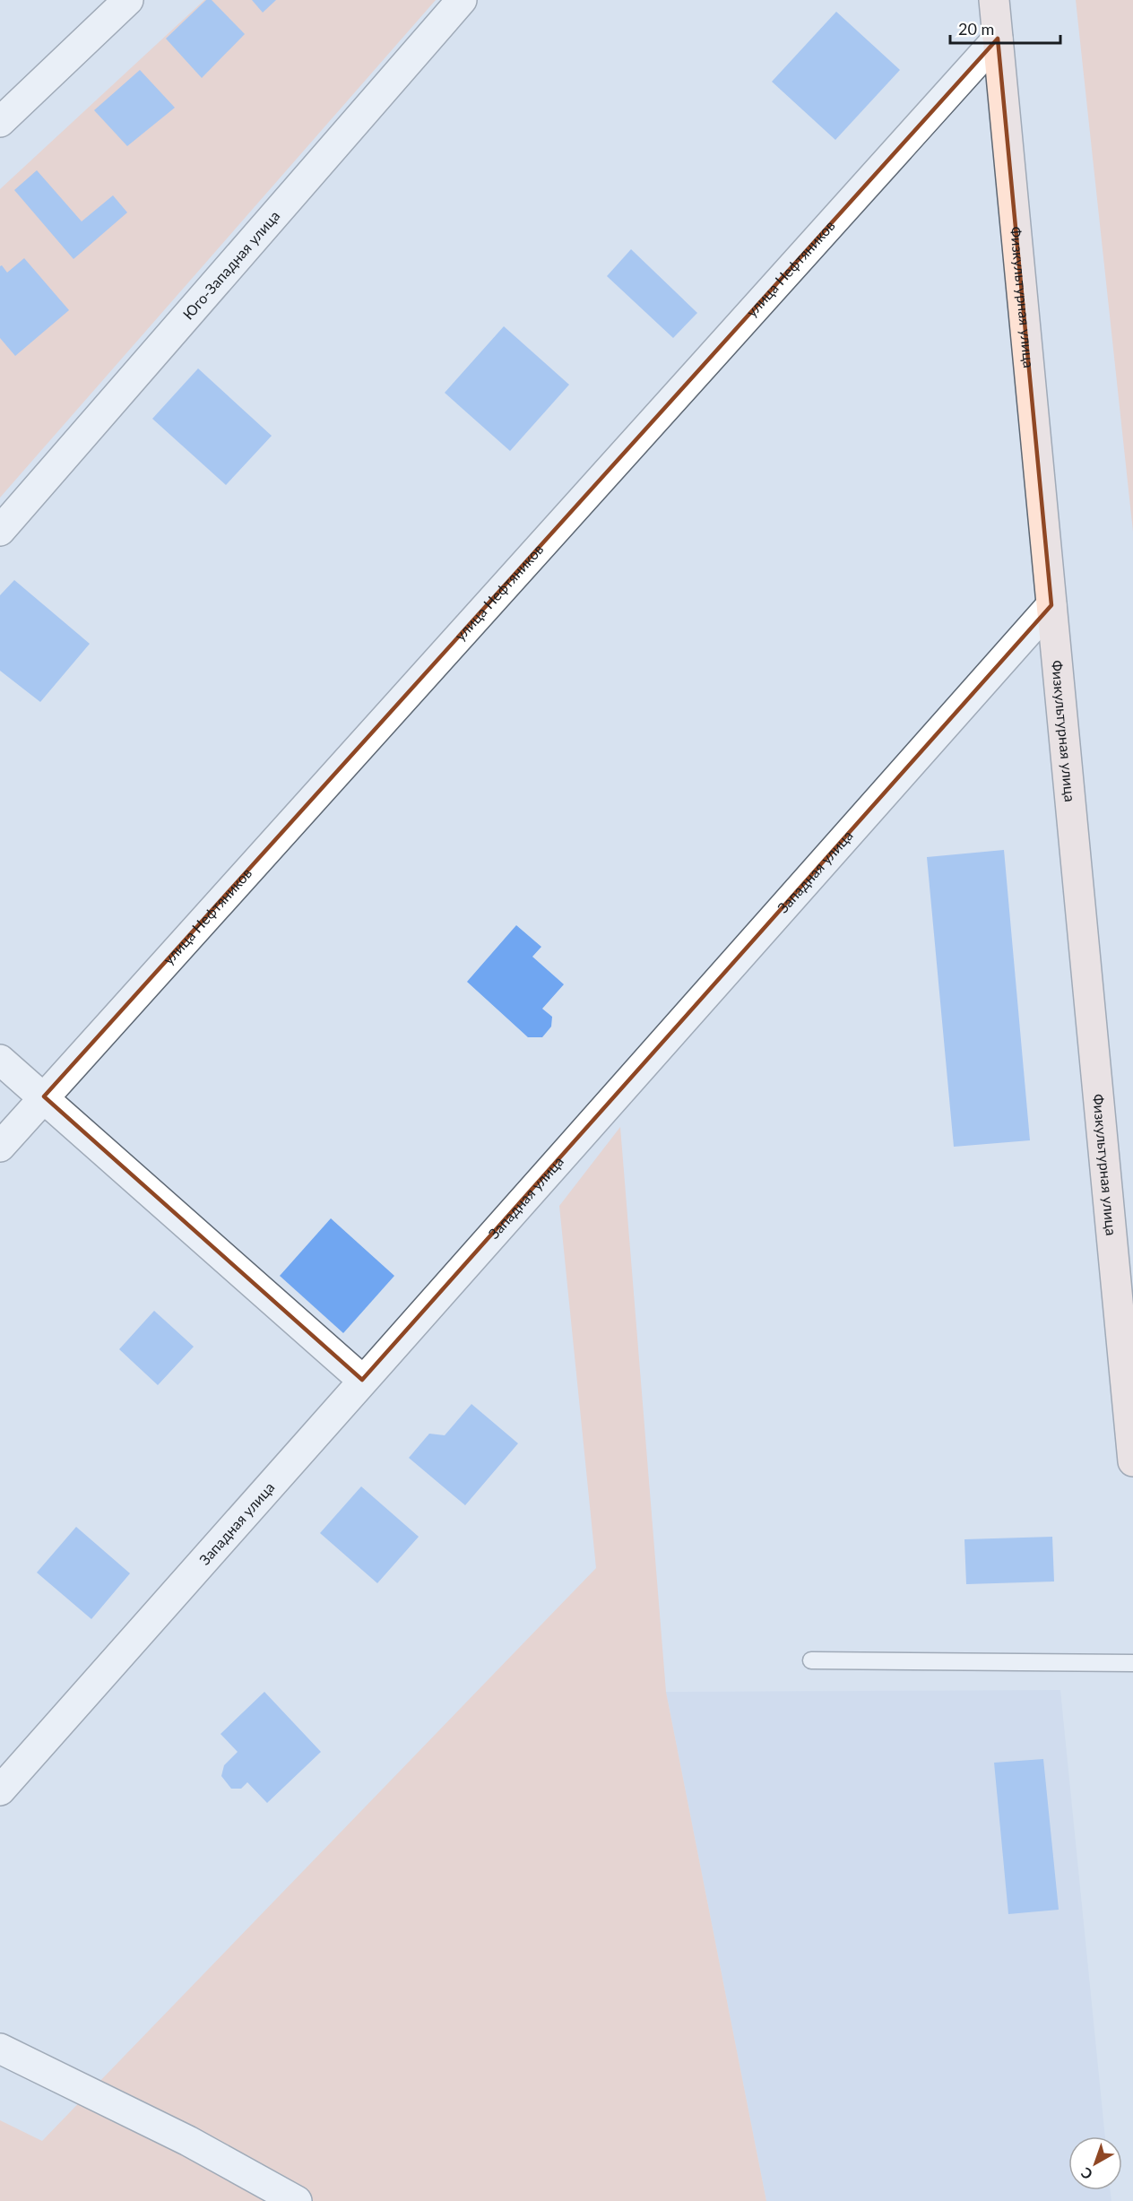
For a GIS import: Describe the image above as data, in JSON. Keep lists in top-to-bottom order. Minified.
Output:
{"streets":{"main road":["Физкультурная улица"],"street":["Юго-Западная улица","улица Нефтяников","Западная улица"]},"crossings":[["улица Нефтяников","Физкультурная улица"],["Физкультурная улица","Западная улица"]],"scale_bar":"20 m","north":"bottom left"}
